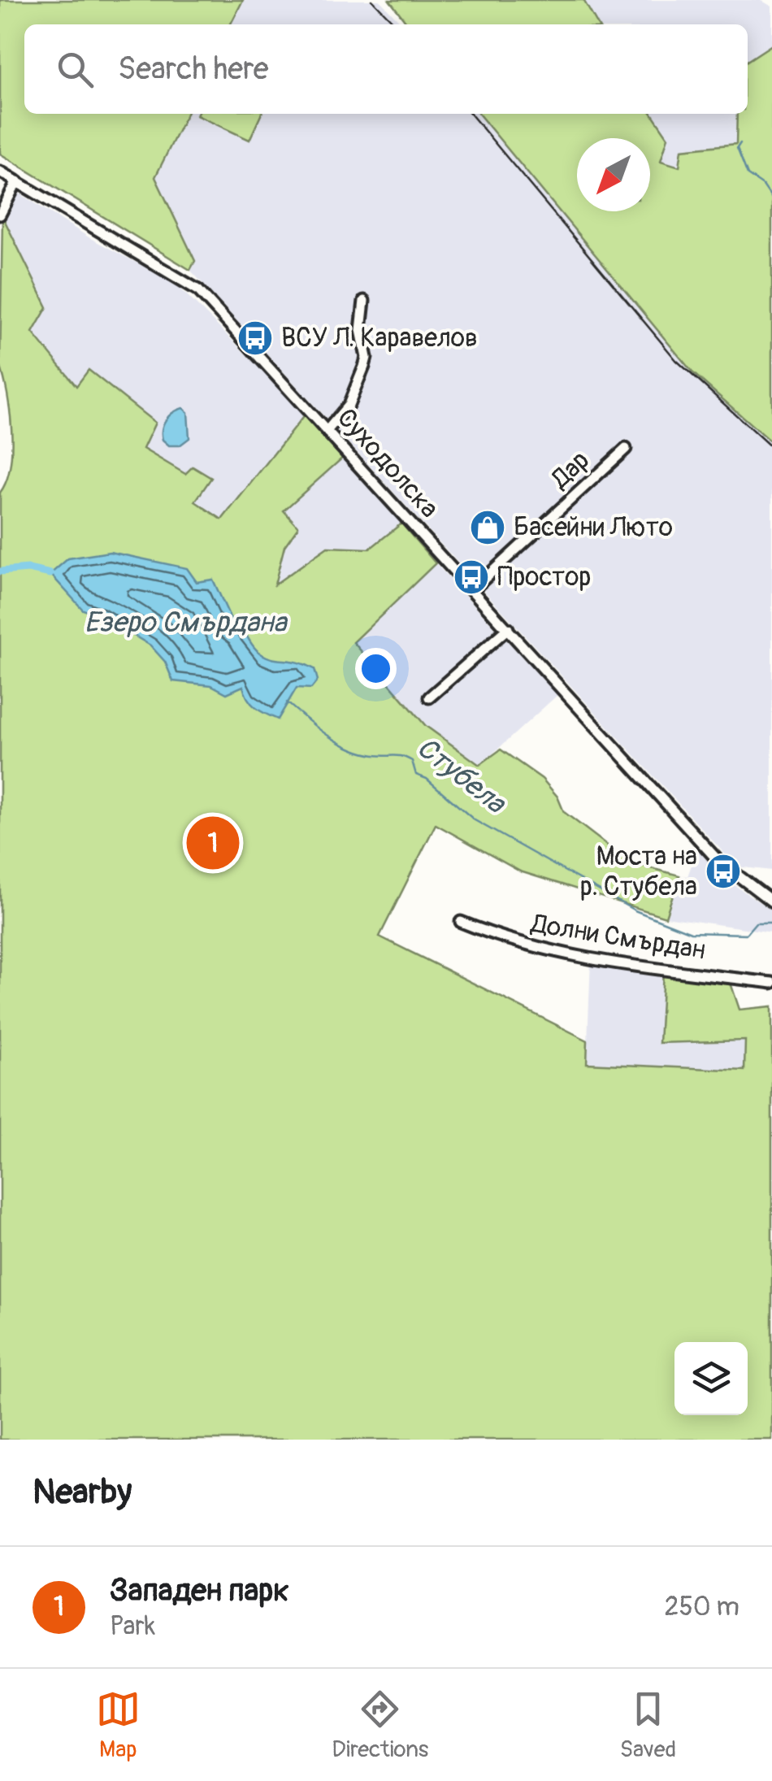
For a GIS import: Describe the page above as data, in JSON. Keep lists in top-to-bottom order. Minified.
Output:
{"streets":{"street":["Суходолска","Дар","Долни Смърдан"]},"crossings":[["Суходолска","Дар"]],"water":["Езеро Смърдана","Стубела"],"places":{"bus stop":["ВСУ Л. Каравелов","Простор","Моста на р. Стубела"],"shop":["Басейни Люто"]},"north":"bottom left","page":{"search":"Search here","pins":"1","heading":"Nearby","list":[{"mark":"1","name":"Западен парк","note":"Park","value":"250 m"}],"nav":["Map","Directions","Saved"]}}
